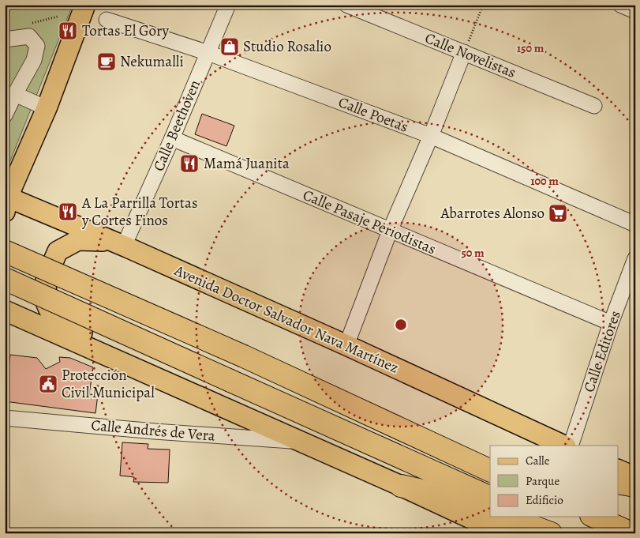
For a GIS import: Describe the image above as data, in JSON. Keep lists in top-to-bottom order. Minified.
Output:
{"streets":{"main road":["Avenida Doctor Salvador Nava Martínez"],"street":["Calle Novelistas","Calle Poetas","Calle Beethoven","Calle Pasaje Periodistas","Calle Editores","Calle Andrés de Vera"]},"crossings":[["Calle Poetas","Calle Beethoven"],["Calle Beethoven","Calle Pasaje Periodistas"],["Calle Beethoven","Avenida Doctor Salvador Nava Martínez"],["Calle Pasaje Periodistas","Calle Editores"]],"places":{"restaurant":["Tortas El Gory","Mamá Juanita","A La Parrilla Tortas y Cortes Finos"],"shop":["Studio Rosalio"],"cafe":["Nekumalli"],"supermarket":["Abarrotes Alonso"],"public building":["Protección Civil Municipal"]},"legend":["Calle","Parque","Edificio"],"rings":["150 m","100 m","50 m"]}
